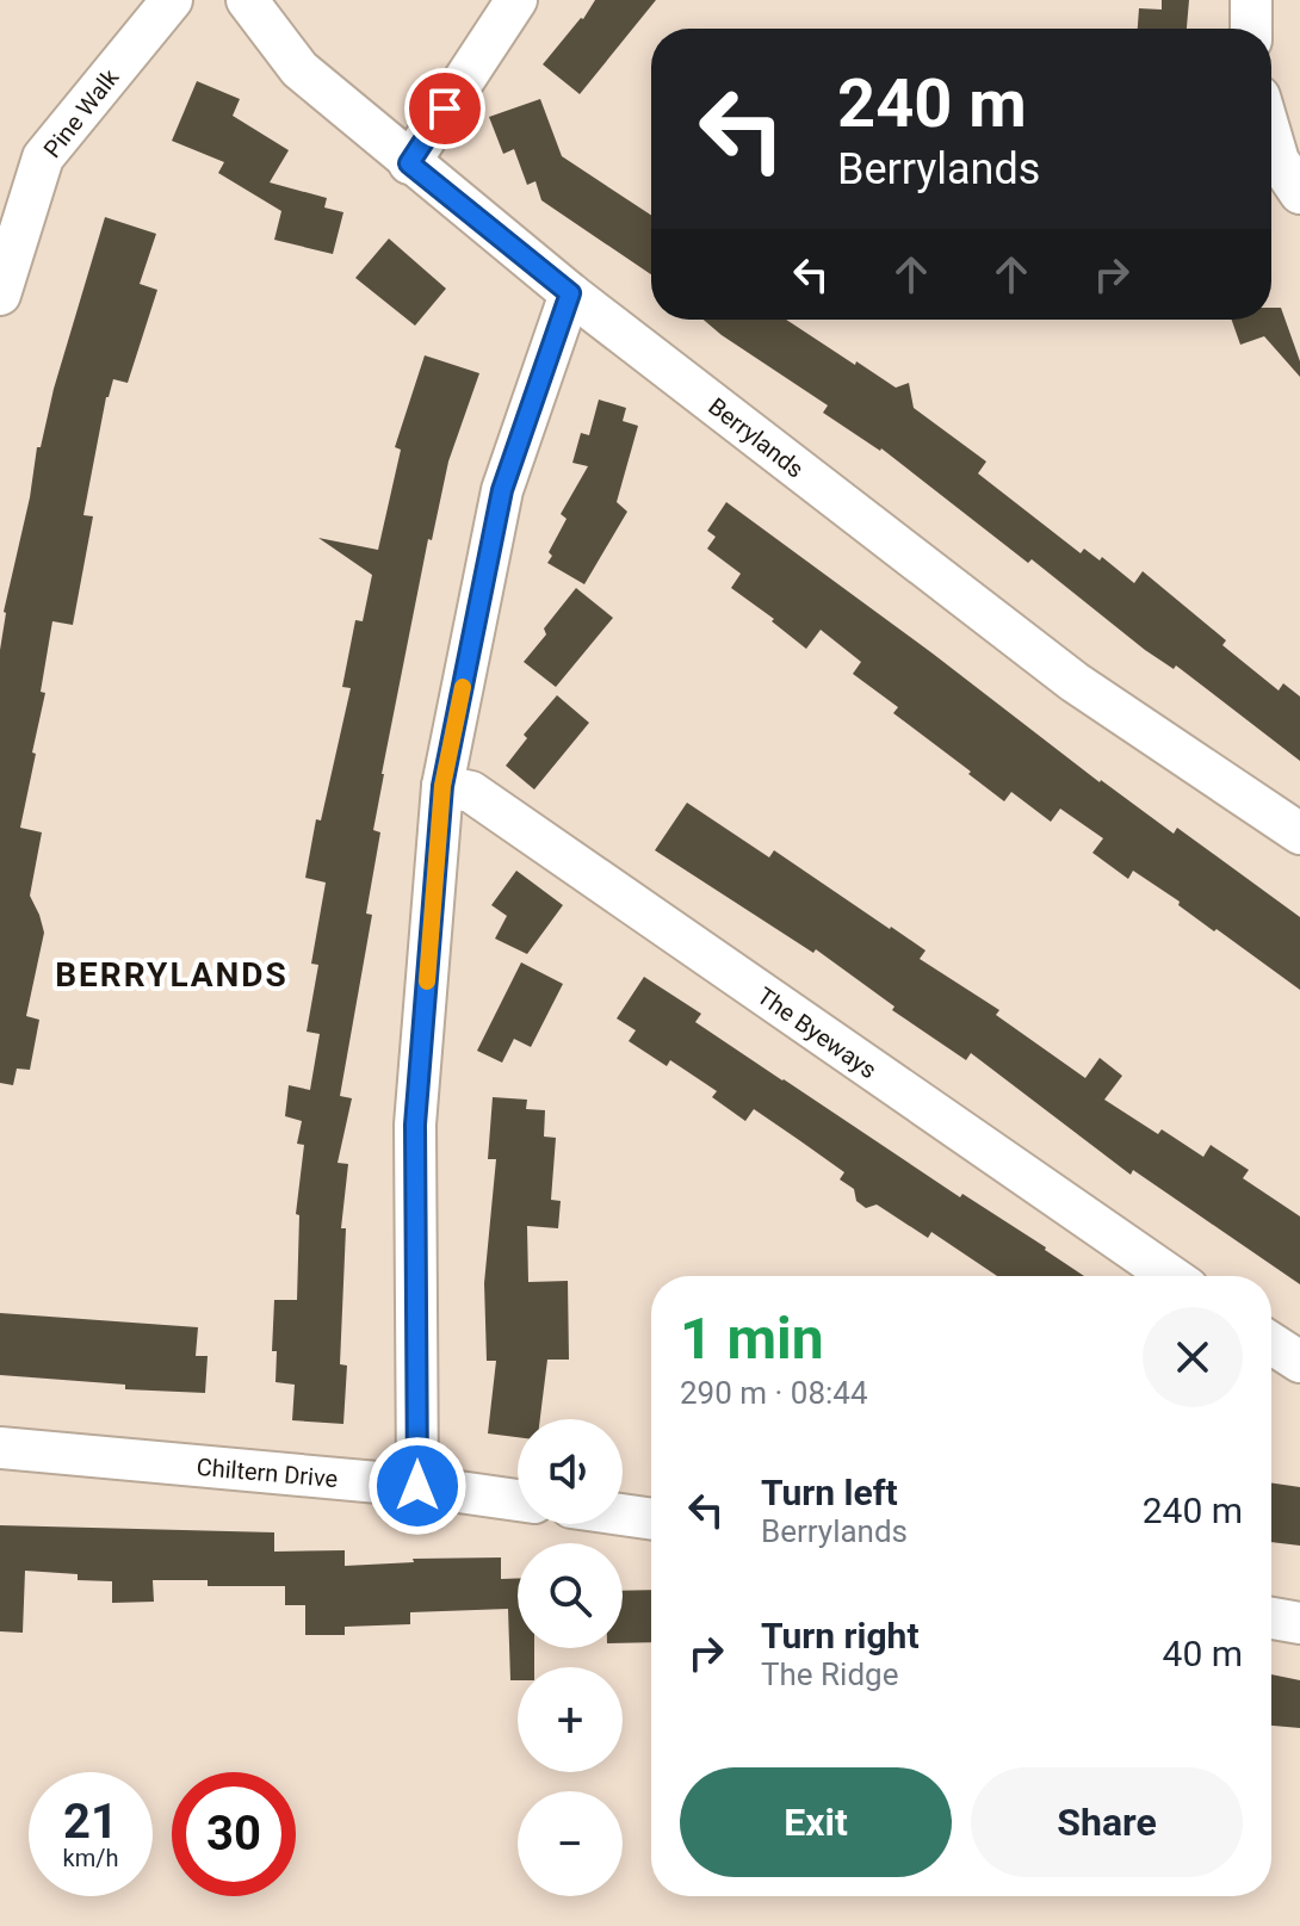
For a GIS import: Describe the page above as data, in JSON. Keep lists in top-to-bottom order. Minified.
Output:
{"streets":{"street":["Pine Walk","Berrylands","The Byeways","Chiltern Drive"]},"districts":["BERRYLANDS"],"page":{"turn":["240 m","Berrylands"],"heading":["1 min","290 m · 08:44"],"map_buttons":["+","−"],"list":[{"name":"Turn left","note":"Berrylands","value":"240 m"},{"name":"Turn right","note":"The Ridge","value":"40 m"}],"buttons":["Exit","Share"],"speed":"21 km/h","limit":"30"}}
